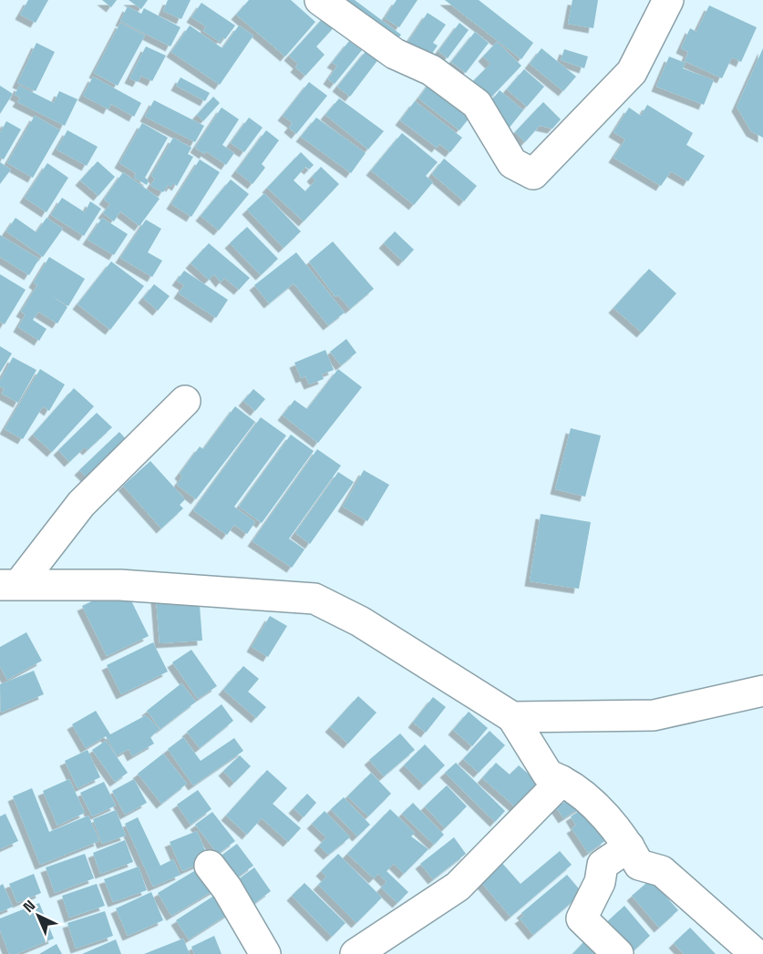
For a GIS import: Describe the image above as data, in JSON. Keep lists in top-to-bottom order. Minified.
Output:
{"north":"top left"}
